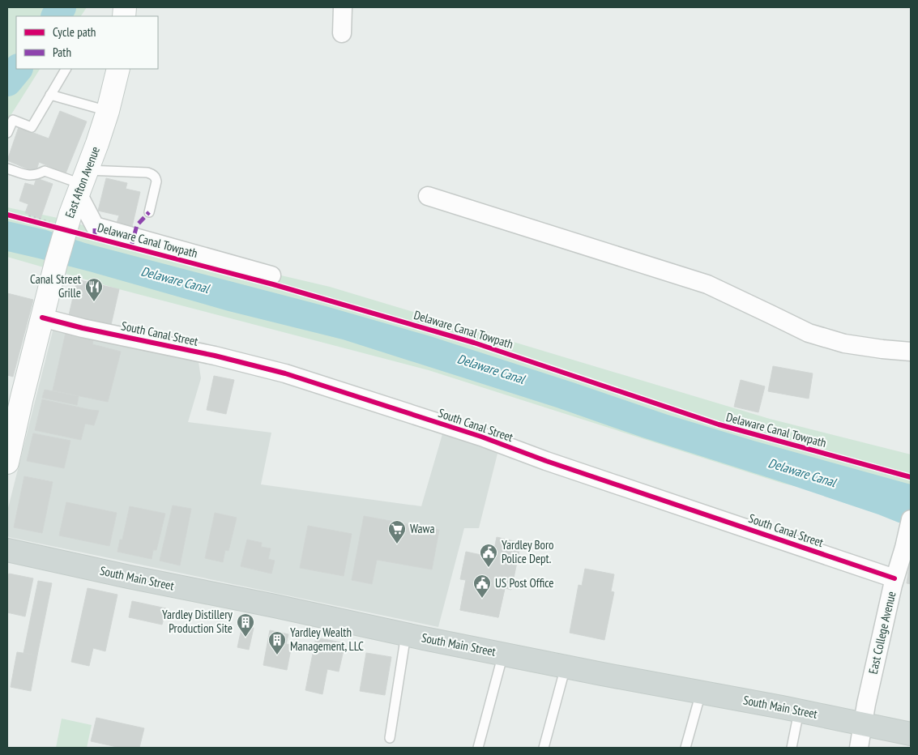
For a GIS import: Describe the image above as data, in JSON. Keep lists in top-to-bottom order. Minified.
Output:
{"streets":{"main road":["East Afton Avenue","South Main Street"],"street":["South Canal Street","East College Avenue"],"cycle path":["Delaware Canal Towpath"]},"crossings":[["East Afton Avenue","South Canal Street"],["South Canal Street","East College Avenue"],["South Main Street","East College Avenue"]],"water":["Delaware Canal"],"places":{"restaurant":["Canal Street Grille"],"supermarket":["Wawa"],"public building":["Yardley Boro Police Dept.","US Post Office"],"building":["Yardley Distillery Production Site","Yardley Wealth Management, LLC"]},"legend":["Cycle path","Path"]}
